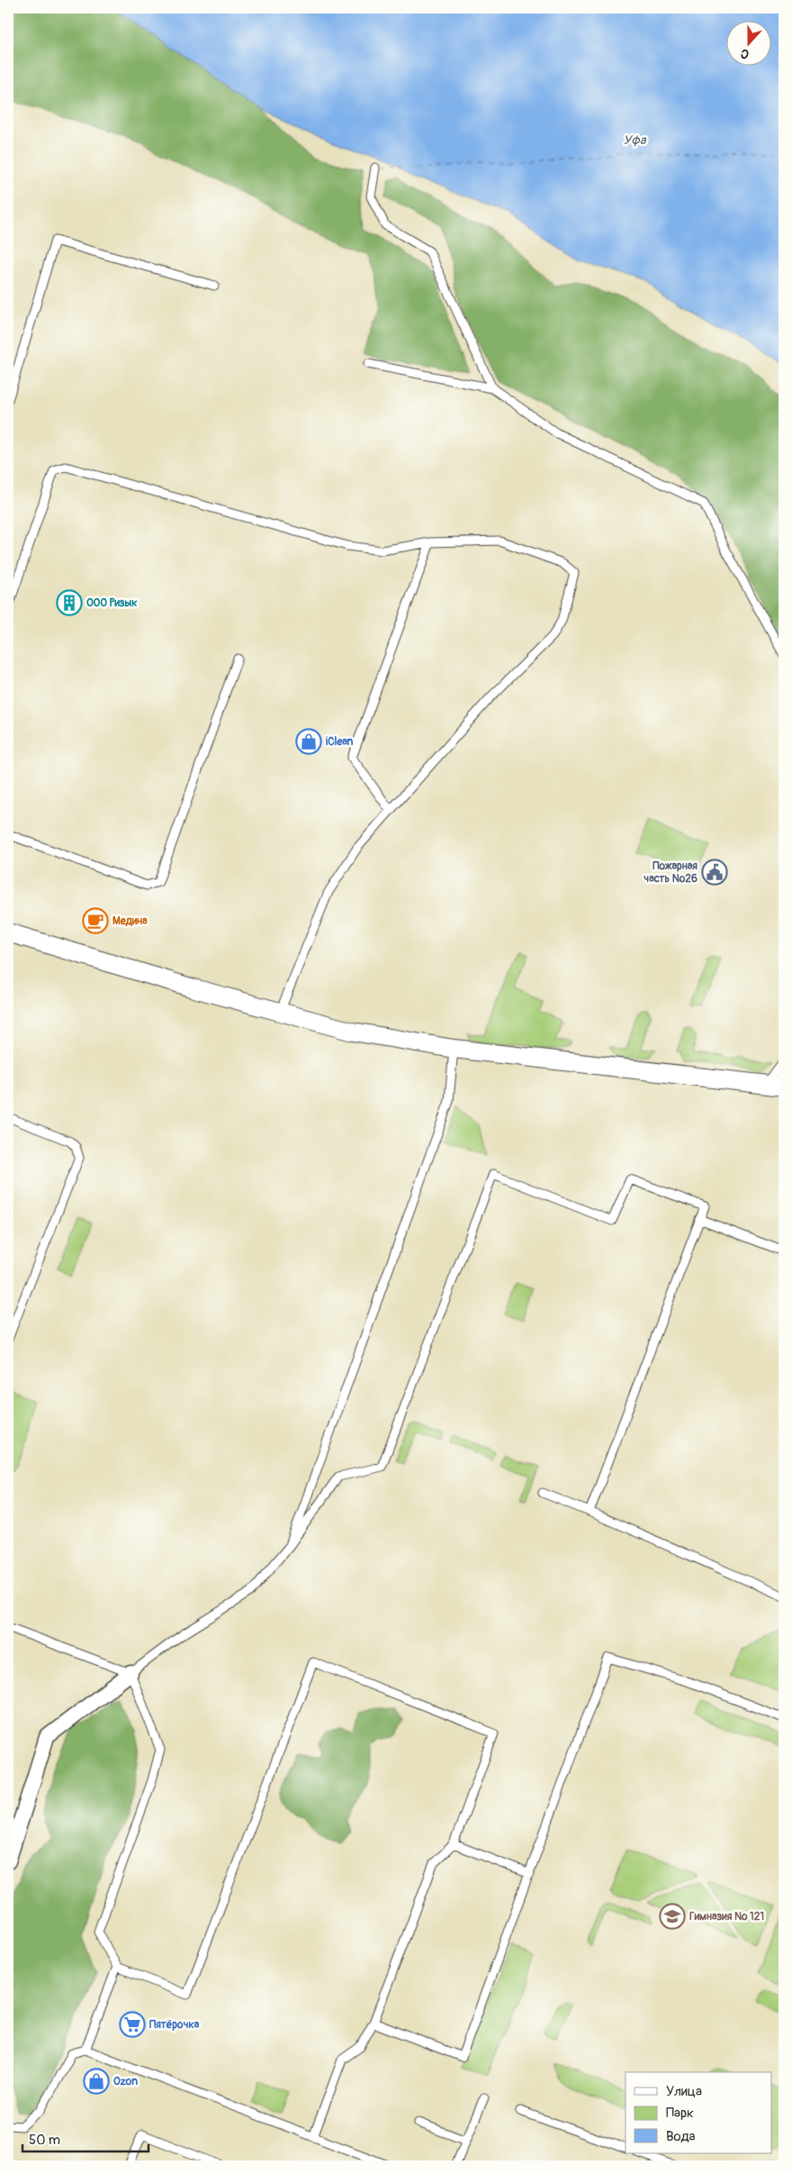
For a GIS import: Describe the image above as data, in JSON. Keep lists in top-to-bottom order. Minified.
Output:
{"water":["Уфа"],"places":{"building":["ООО Ризык"],"shop":["iClean","Ozon"],"public building":["Пожарная часть №26"],"cafe":["Медина"],"school or university":["Гимназия № 121"],"supermarket":["Пятёрочка"]},"legend":["Улица","Парк","Вода"],"scale_bar":"50 m","north":"bottom"}
